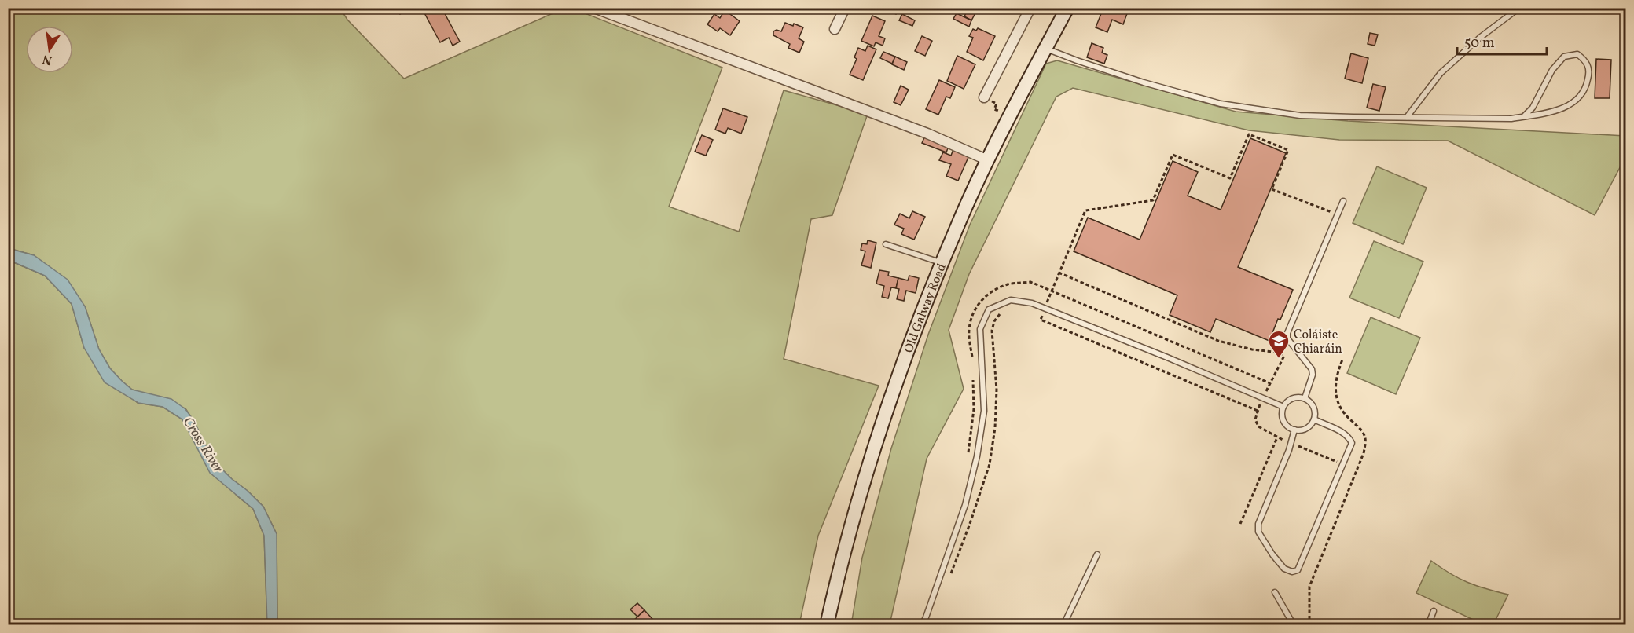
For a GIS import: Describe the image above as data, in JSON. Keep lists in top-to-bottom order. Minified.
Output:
{"streets":{"main road":["Old Galway Road"]},"water":["Cross River"],"places":{"school or university":["Coláiste Chiaráin"]},"scale_bar":"50 m","north":"bottom"}
